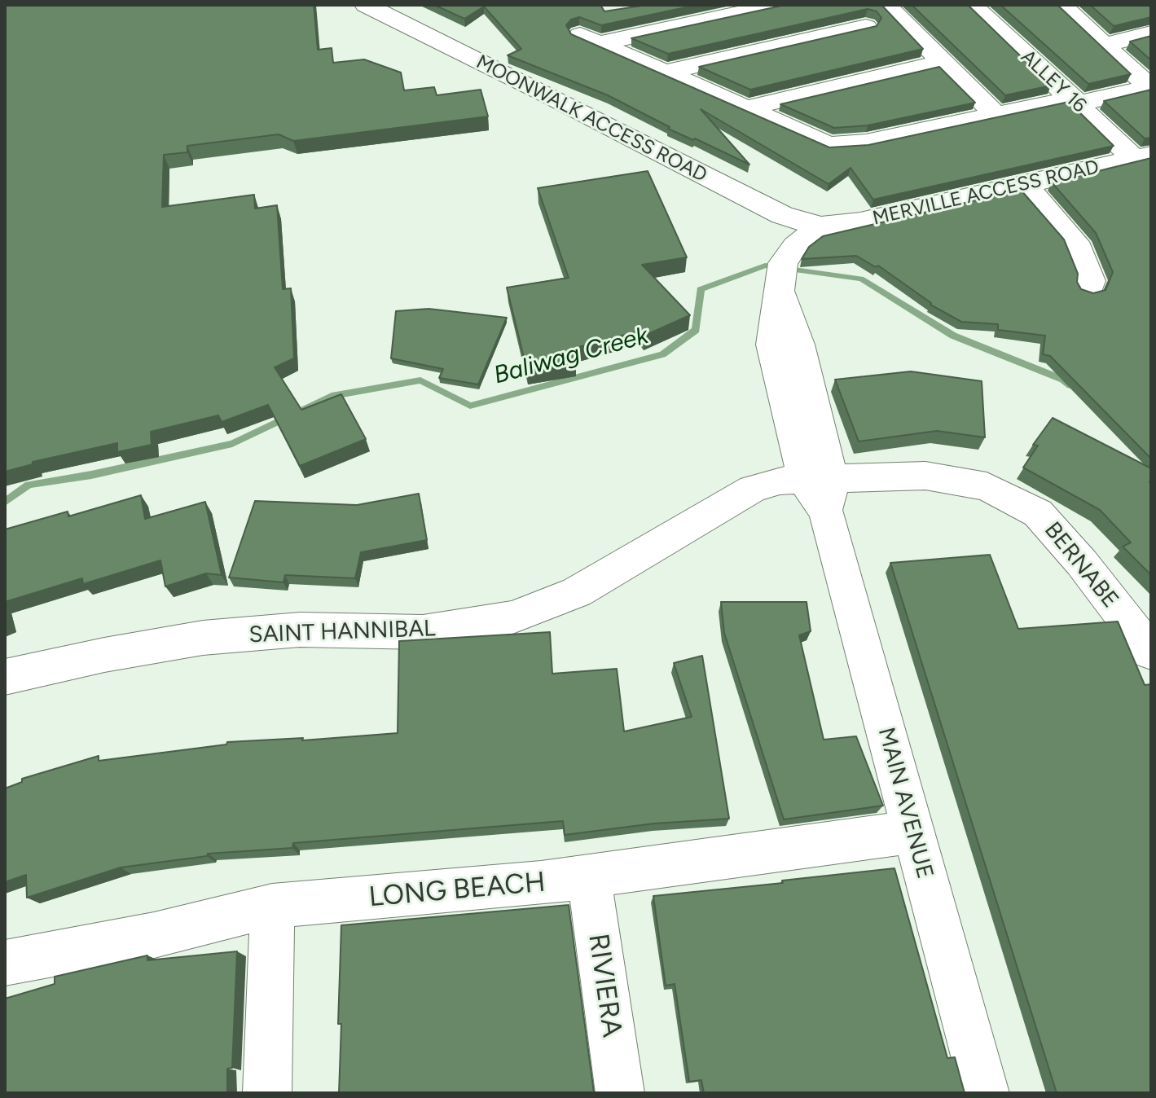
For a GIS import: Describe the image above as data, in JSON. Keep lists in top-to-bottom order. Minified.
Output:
{"streets":{"street":["ALLEY 16","MOONWALK ACCESS ROAD","MERVILLE ACCESS ROAD","BERNABE","SAINT HANNIBAL","MAIN AVENUE","LONG BEACH","RIVIERA"]},"crossings":[["ALLEY 16","MERVILLE ACCESS ROAD"],["MOONWALK ACCESS ROAD","MERVILLE ACCESS ROAD"],["MOONWALK ACCESS ROAD","MAIN AVENUE"],["MERVILLE ACCESS ROAD","MAIN AVENUE"],["BERNABE","SAINT HANNIBAL"],["BERNABE","MAIN AVENUE"],["SAINT HANNIBAL","MAIN AVENUE"],["MAIN AVENUE","LONG BEACH"],["LONG BEACH","RIVIERA"]],"water":["Baliwag Creek"]}
